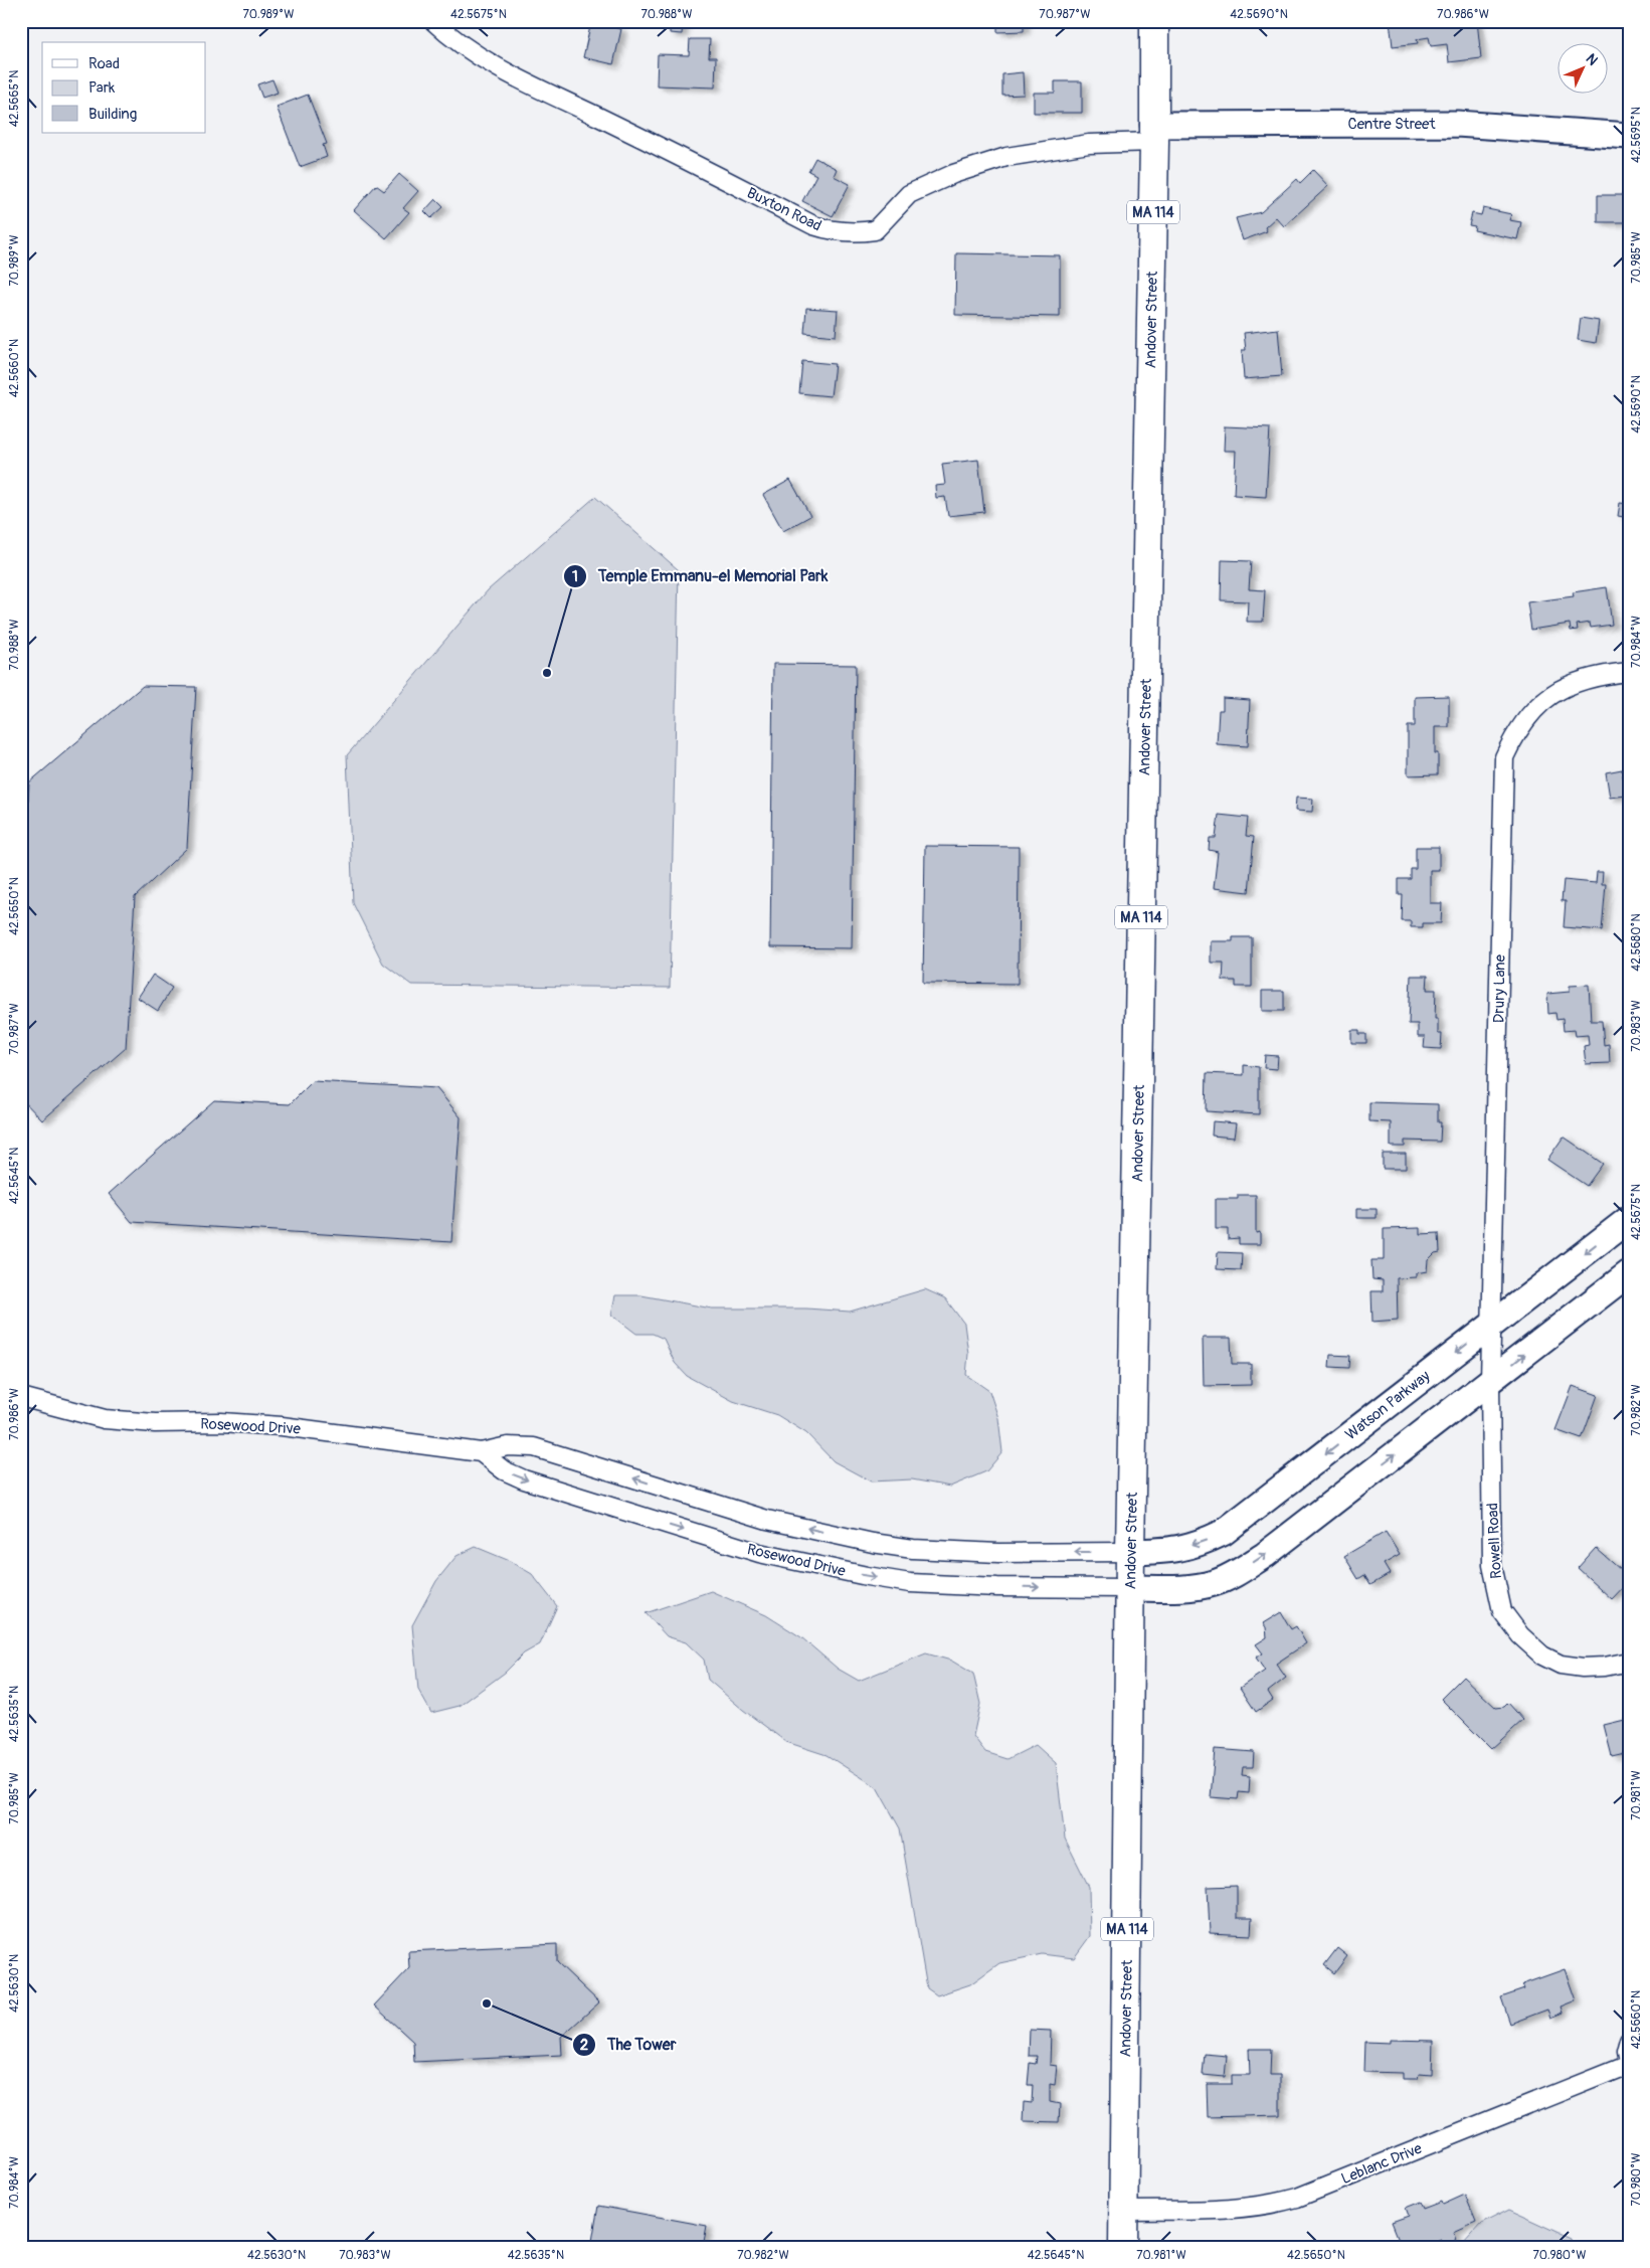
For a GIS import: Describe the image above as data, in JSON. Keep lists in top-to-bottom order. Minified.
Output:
{"streets":{"highway":["MA 114","Andover Street"],"main road":["Centre Street","Watson Parkway"],"street":["Buxton Road","Drury Lane","Rosewood Drive","Rowell Road","Leblanc Drive"]},"crossings":[["Centre Street","Buxton Road"],["Centre Street","Andover Street"],["Buxton Road","Andover Street"],["Andover Street","Watson Parkway"],["Andover Street","Rosewood Drive"],["Andover Street","Leblanc Drive"],["Drury Lane","Watson Parkway"],["Drury Lane","Rowell Road"],["Watson Parkway","Rosewood Drive"]],"places":["Temple Emmanu-el Memorial Park","The Tower"],"legend":["Road","Park","Building"],"north":"top right","coordinates":["70.989°W","42.5675°N","70.988°W","70.987°W","42.5690°N","70.986°W","42.5665°N","42.5695°N","70.985°W","42.5660°N","70.984°W","42.5650°N","42.5680°N","70.983°W","42.5645°N","70.982°W","42.5635°N","70.981°W","42.5630°N","70.980°W"]}
